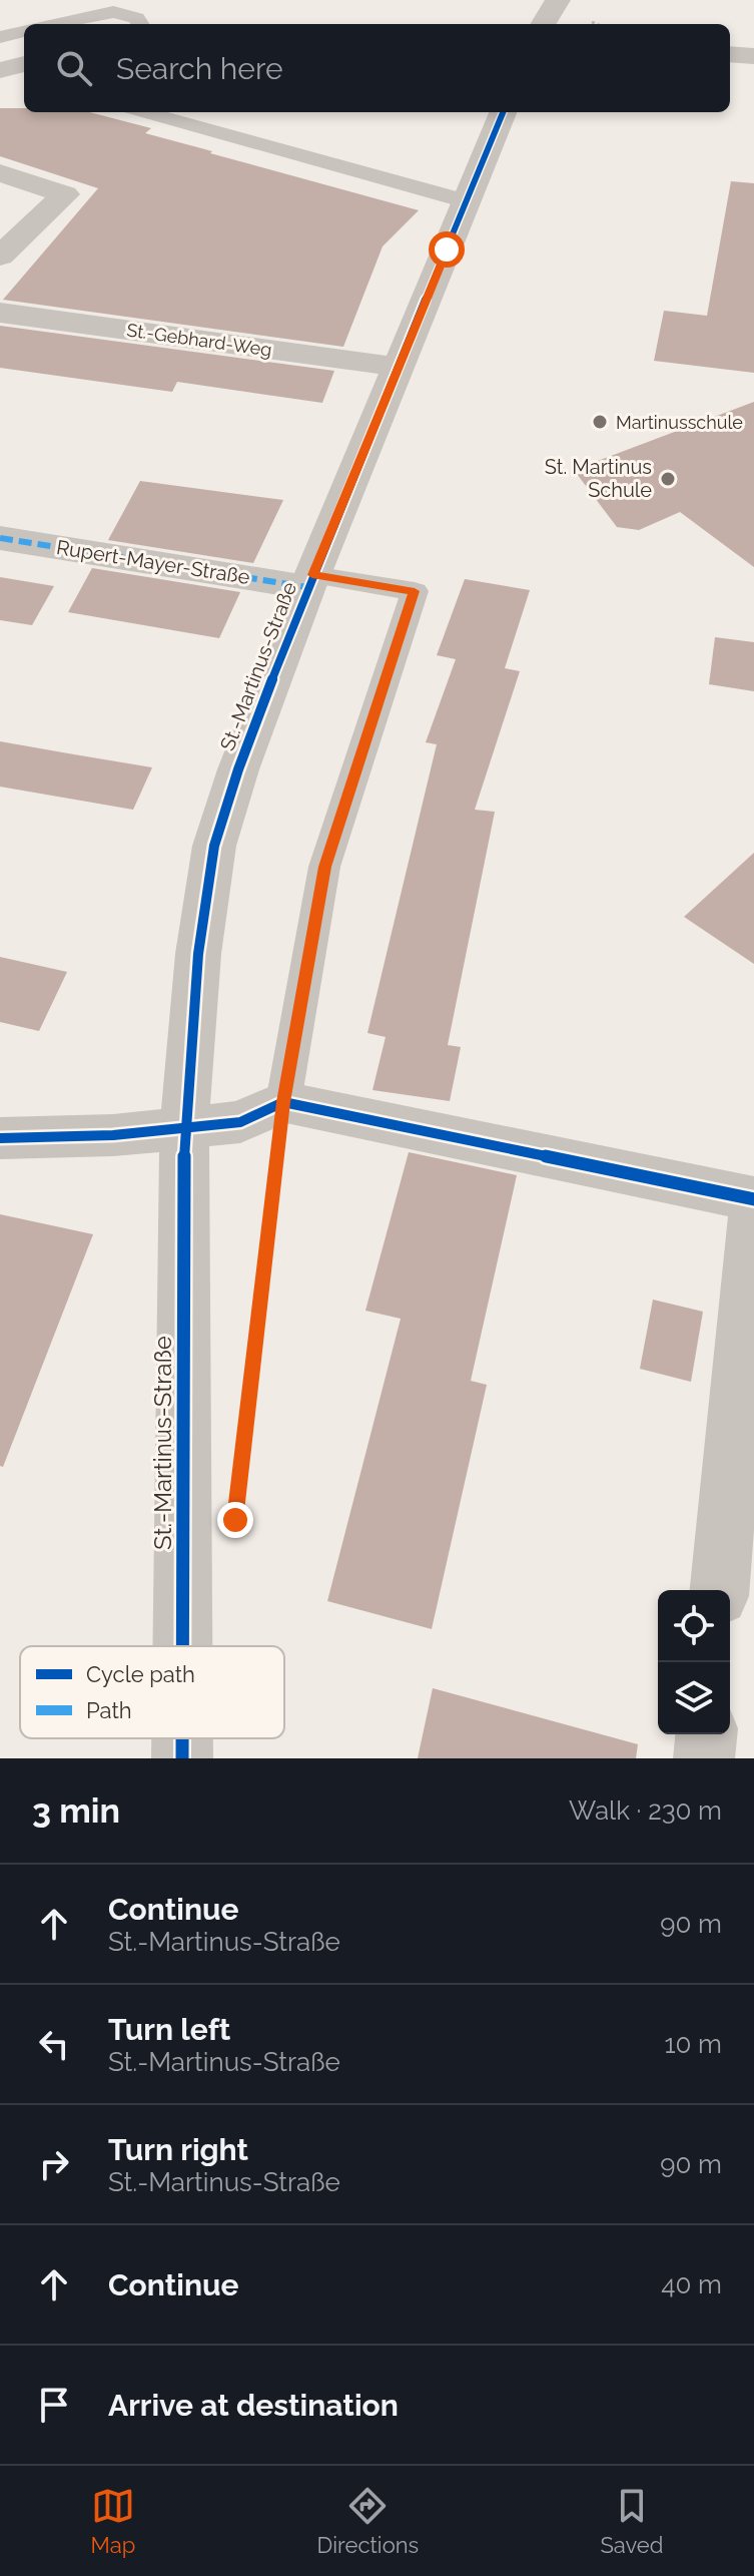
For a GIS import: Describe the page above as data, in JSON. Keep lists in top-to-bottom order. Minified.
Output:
{"streets":{"street":["St.-Gebhard-Weg","Rupert-Mayer-Straße","St.-Martinus-Straße"]},"crossings":[["St.-Gebhard-Weg","St.-Martinus-Straße"],["Rupert-Mayer-Straße","St.-Martinus-Straße"]],"places":["Martinusschule","St. Martinus Schule"],"legend":["Cycle path","Path"],"page":{"search":"Search here","heading":["3 min","Walk · 230 m"],"list":[["Continue","St.-Martinus-Straße","90 m"],["Turn left","St.-Martinus-Straße","10 m"],["Turn right","St.-Martinus-Straße","90 m"],["Continue","40 m"],"Arrive at destination"],"nav":["Map","Directions","Saved"]}}
